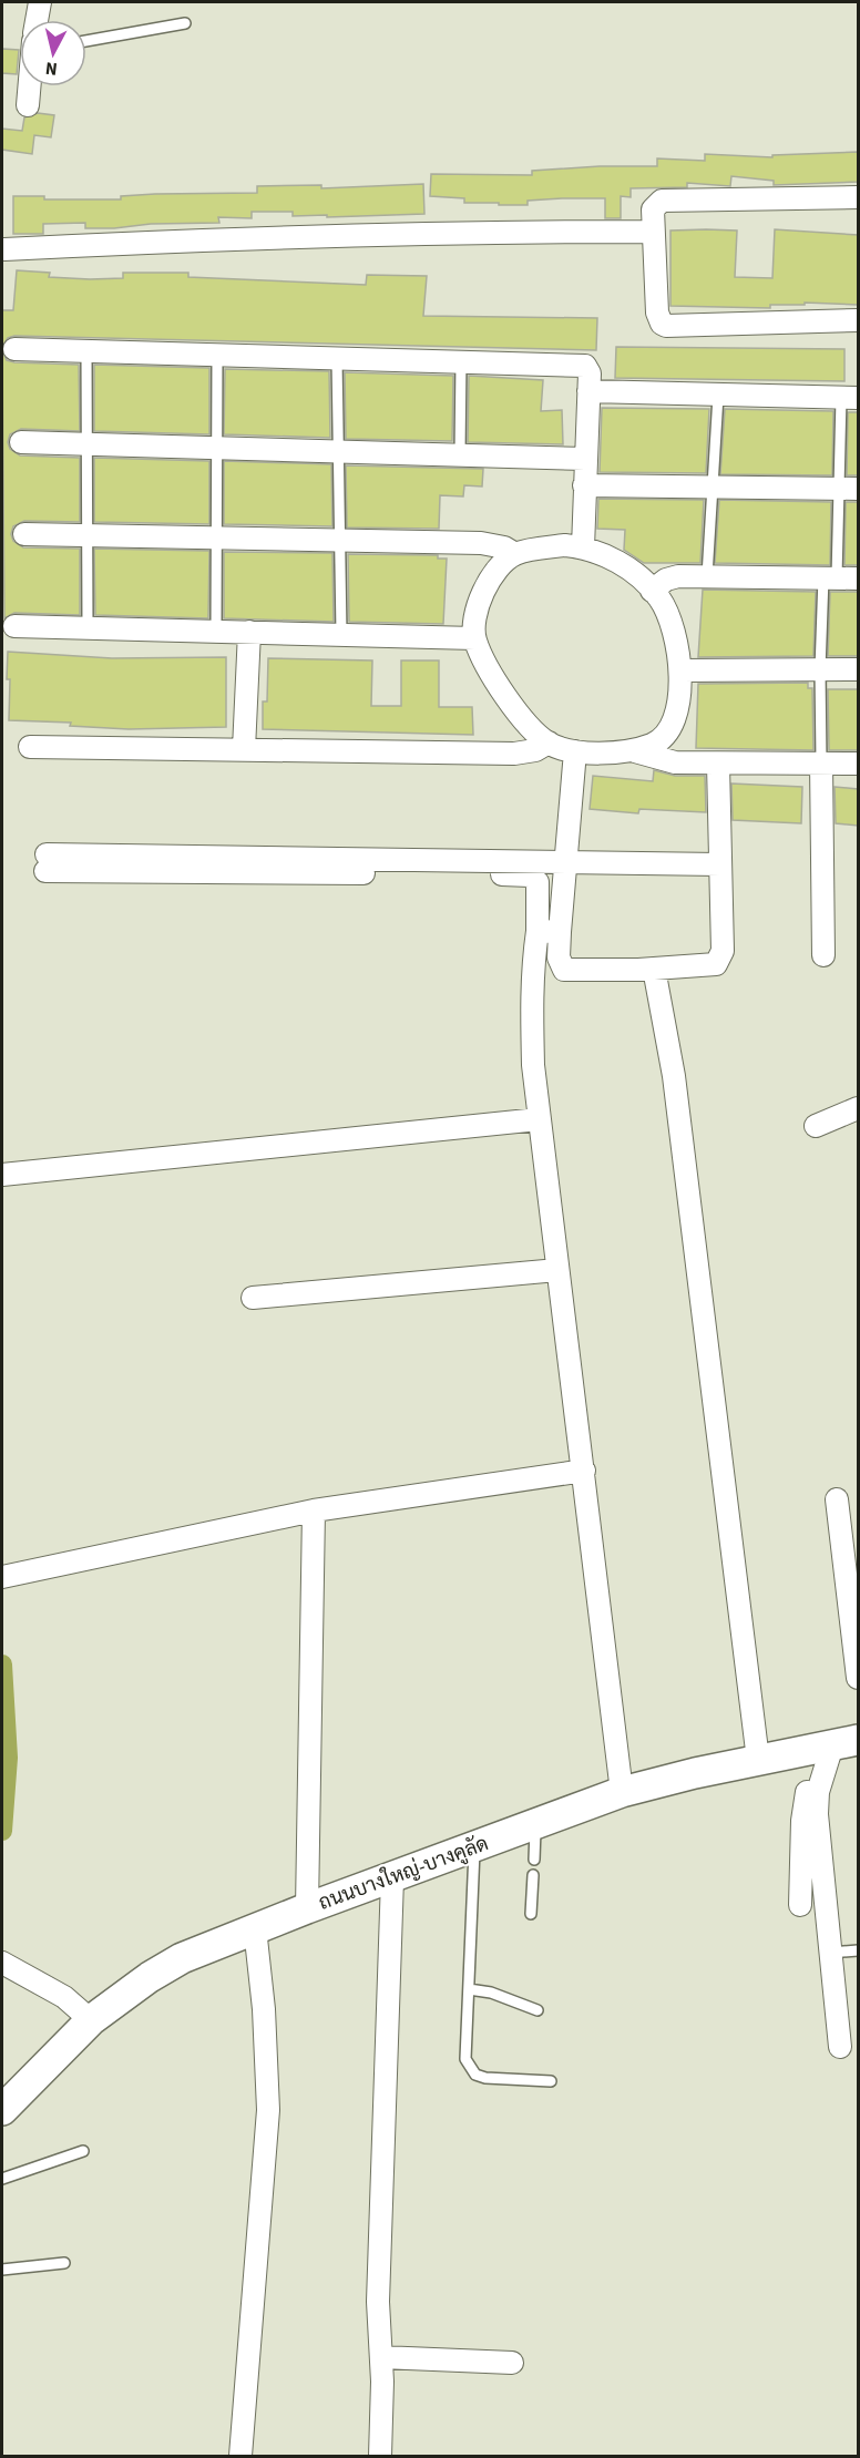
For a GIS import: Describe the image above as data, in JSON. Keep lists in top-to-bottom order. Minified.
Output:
{"streets":{"street":["ถนนบางใหญ่-บางคูลัด"]},"north":"bottom"}
